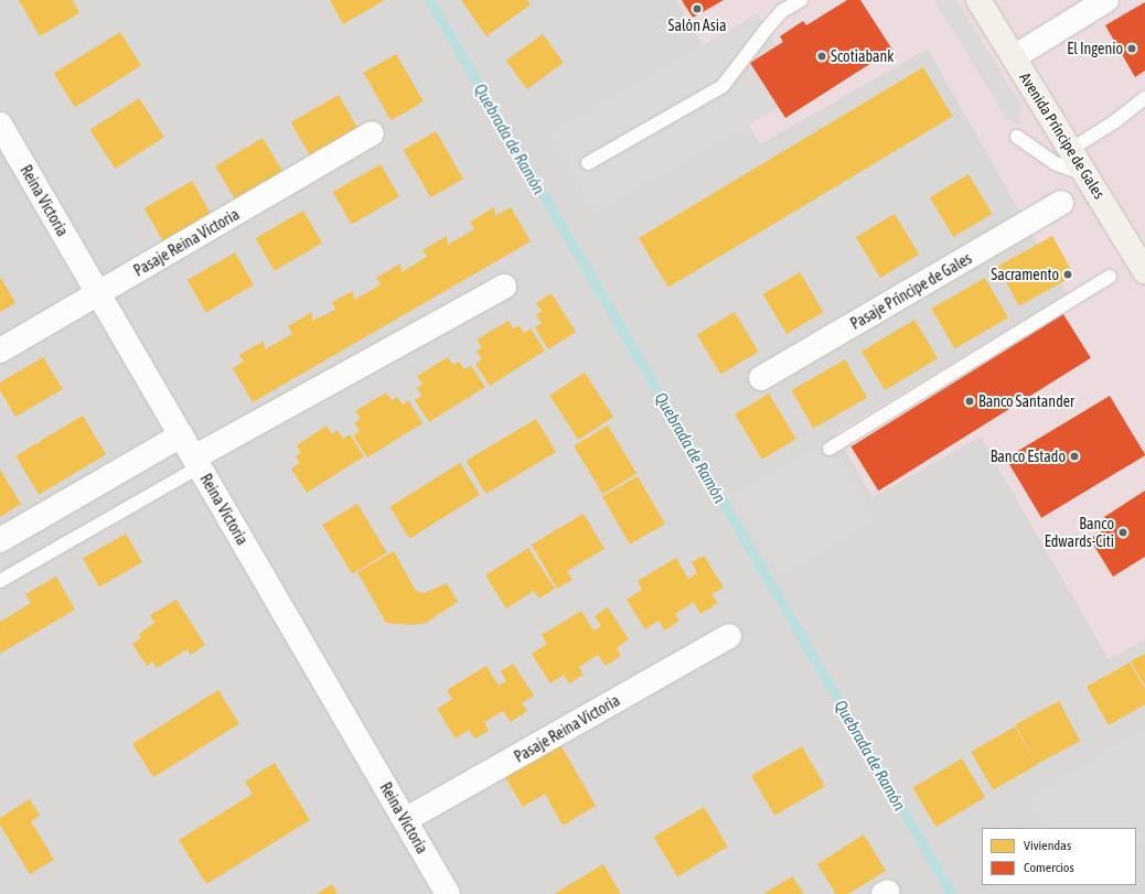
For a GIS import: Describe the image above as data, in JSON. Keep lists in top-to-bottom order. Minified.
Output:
{"streets":{"main road":["Avenida Príncipe de Gales"],"street":["Reina Victoria","Pasaje Reina Victoria","Pasaje Príncipe de Gales"]},"crossings":[["Reina Victoria","Pasaje Reina Victoria"]],"water":["Quebrada de Ramón"],"places":["Salón Asia","El Ingenio","Scotiabank","Sacramento","Banco Santander","Banco Estado","Banco Edwards-Citi"],"legend":["Viviendas","Comercios"]}
